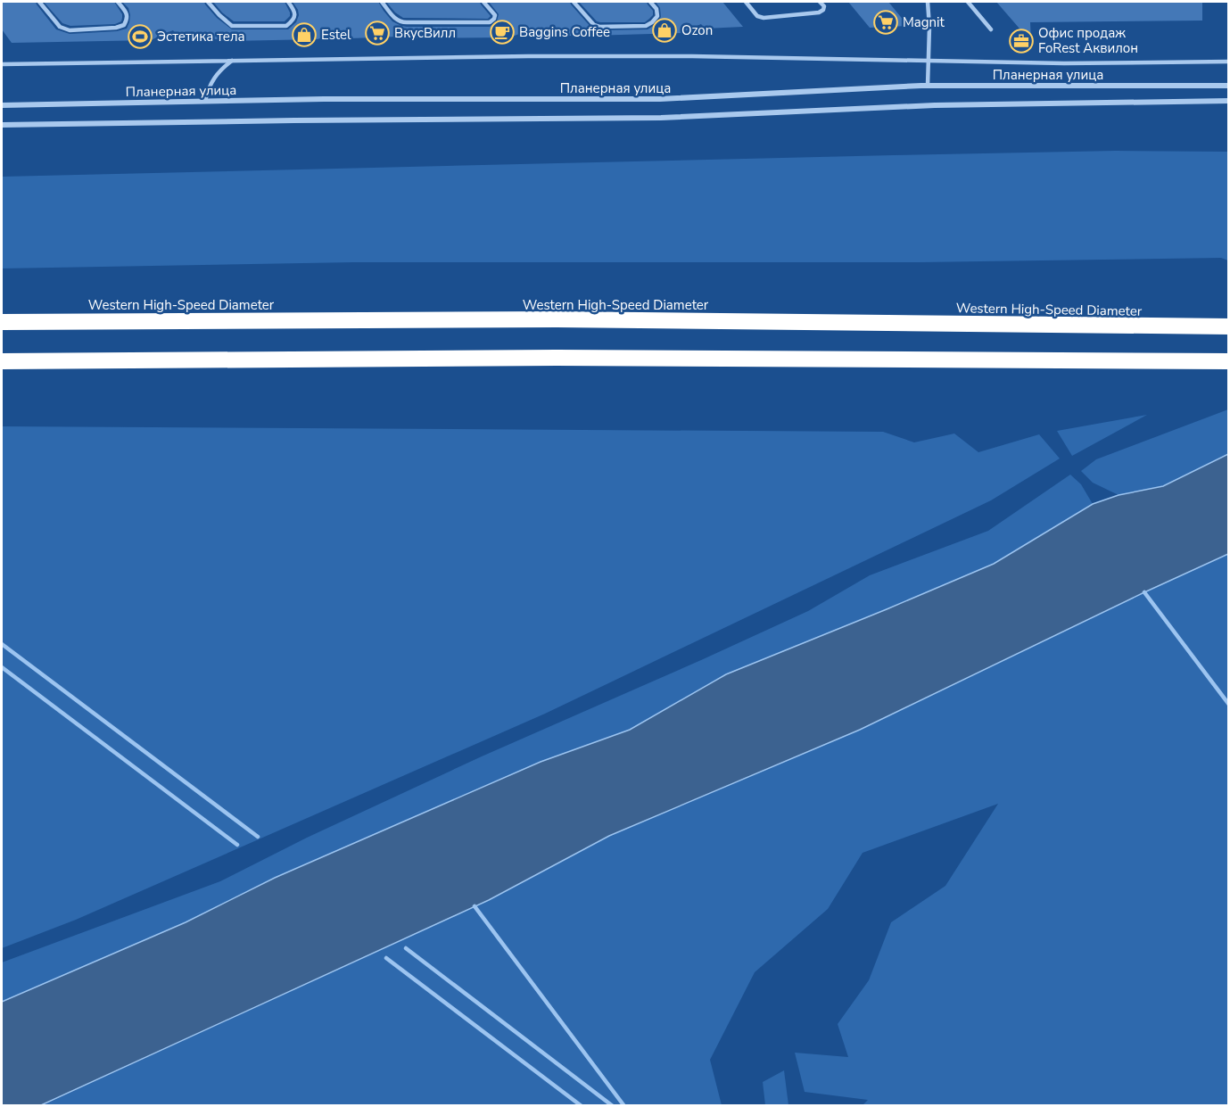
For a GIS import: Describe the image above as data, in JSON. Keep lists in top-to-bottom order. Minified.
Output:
{"streets":{"highway":["Western High-Speed Diameter"],"street":["Планерная улица"]},"places":{"supermarket":["Magnit","ВкусВилл"],"shop":["Ozon","Estel"],"cafe":["Baggins Coffee"],"sports":["Эстетика тела"],"office":["Офис продаж FoRest Аквилон"]}}
